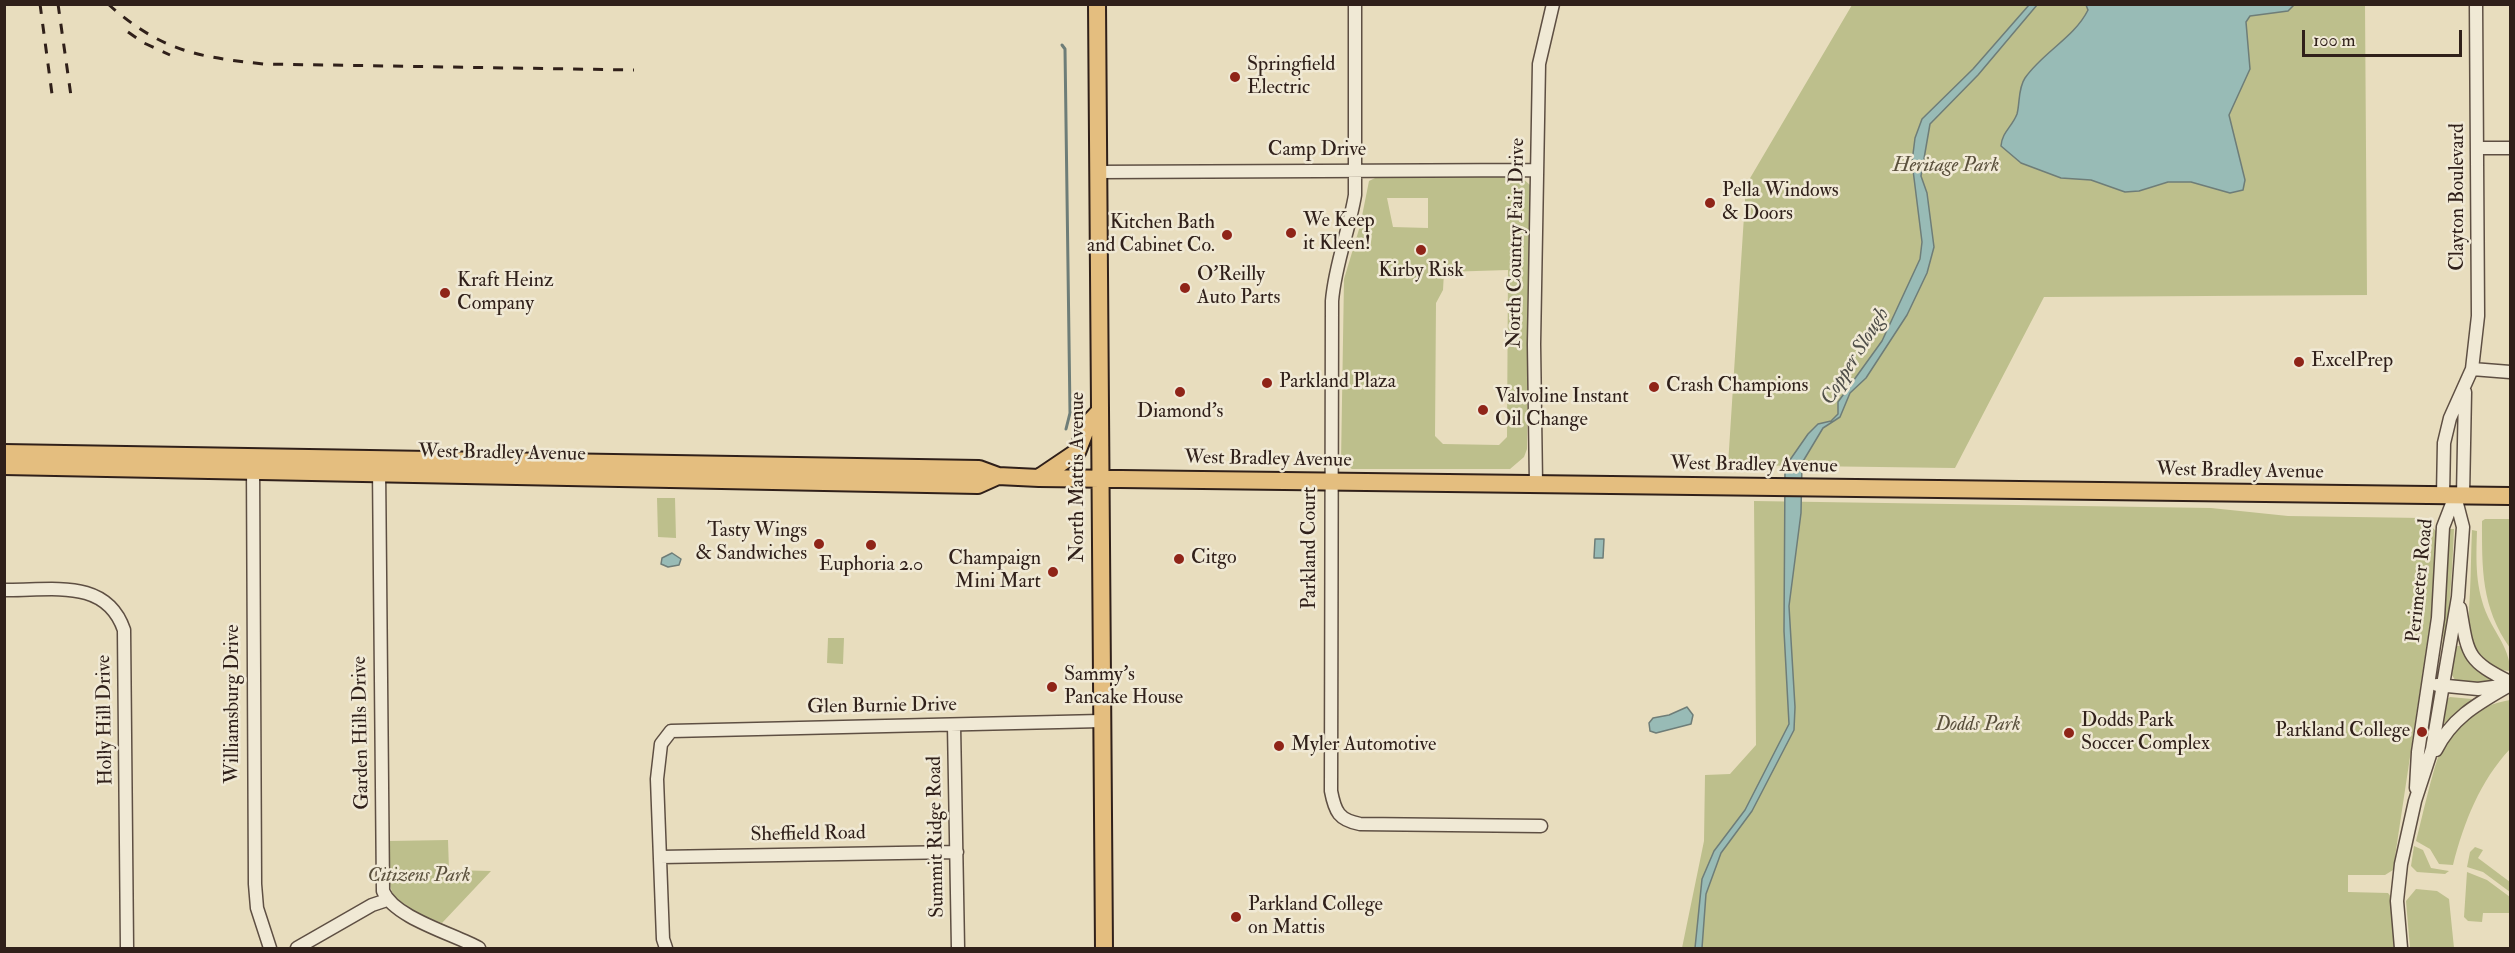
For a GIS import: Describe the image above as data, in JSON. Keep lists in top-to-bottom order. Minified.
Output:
{"streets":{"main road":["West Bradley Avenue","North Mattis Avenue"],"street":["Camp Drive","Clayton Boulevard","North Country Fair Drive","Parkland Court","Perimeter Road","Williamsburg Drive","Glen Burnie Drive","Holly Hill Drive","Garden Hills Drive","Sheffield Road","Summit Ridge Road"]},"crossings":[["Camp Drive","North Country Fair Drive"],["Camp Drive","North Mattis Avenue"],["Camp Drive","Parkland Court"],["Clayton Boulevard","West Bradley Avenue"],["Clayton Boulevard","Perimeter Road"],["North Country Fair Drive","West Bradley Avenue"],["West Bradley Avenue","North Mattis Avenue"],["West Bradley Avenue","Parkland Court"],["West Bradley Avenue","Perimeter Road"],["West Bradley Avenue","Williamsburg Drive"],["West Bradley Avenue","Garden Hills Drive"],["North Mattis Avenue","Glen Burnie Drive"],["Glen Burnie Drive","Sheffield Road"],["Glen Burnie Drive","Summit Ridge Road"],["Sheffield Road","Summit Ridge Road"]],"water":["Copper Slough"],"parks":["Heritage Park","Dodds Park","Citizens Park"],"places":["Springfield Electric","Pella Windows & Doors","We Keep it Kleen!","Kitchen Bath and Cabinet Co.","Kirby Risk","O'Reilly Auto Parts","Kraft Heinz Company","ExcelPrep","Parkland Plaza","Crash Champions","Diamond's","Valvoline Instant Oil Change","Tasty Wings & Sandwiches","Euphoria 2.0","Citgo","Champaign Mini Mart","Sammy's Pancake House","Parkland College","Dodds Park Soccer Complex","Myler Automotive","Parkland College on Mattis"],"scale_bar":"100 m"}
